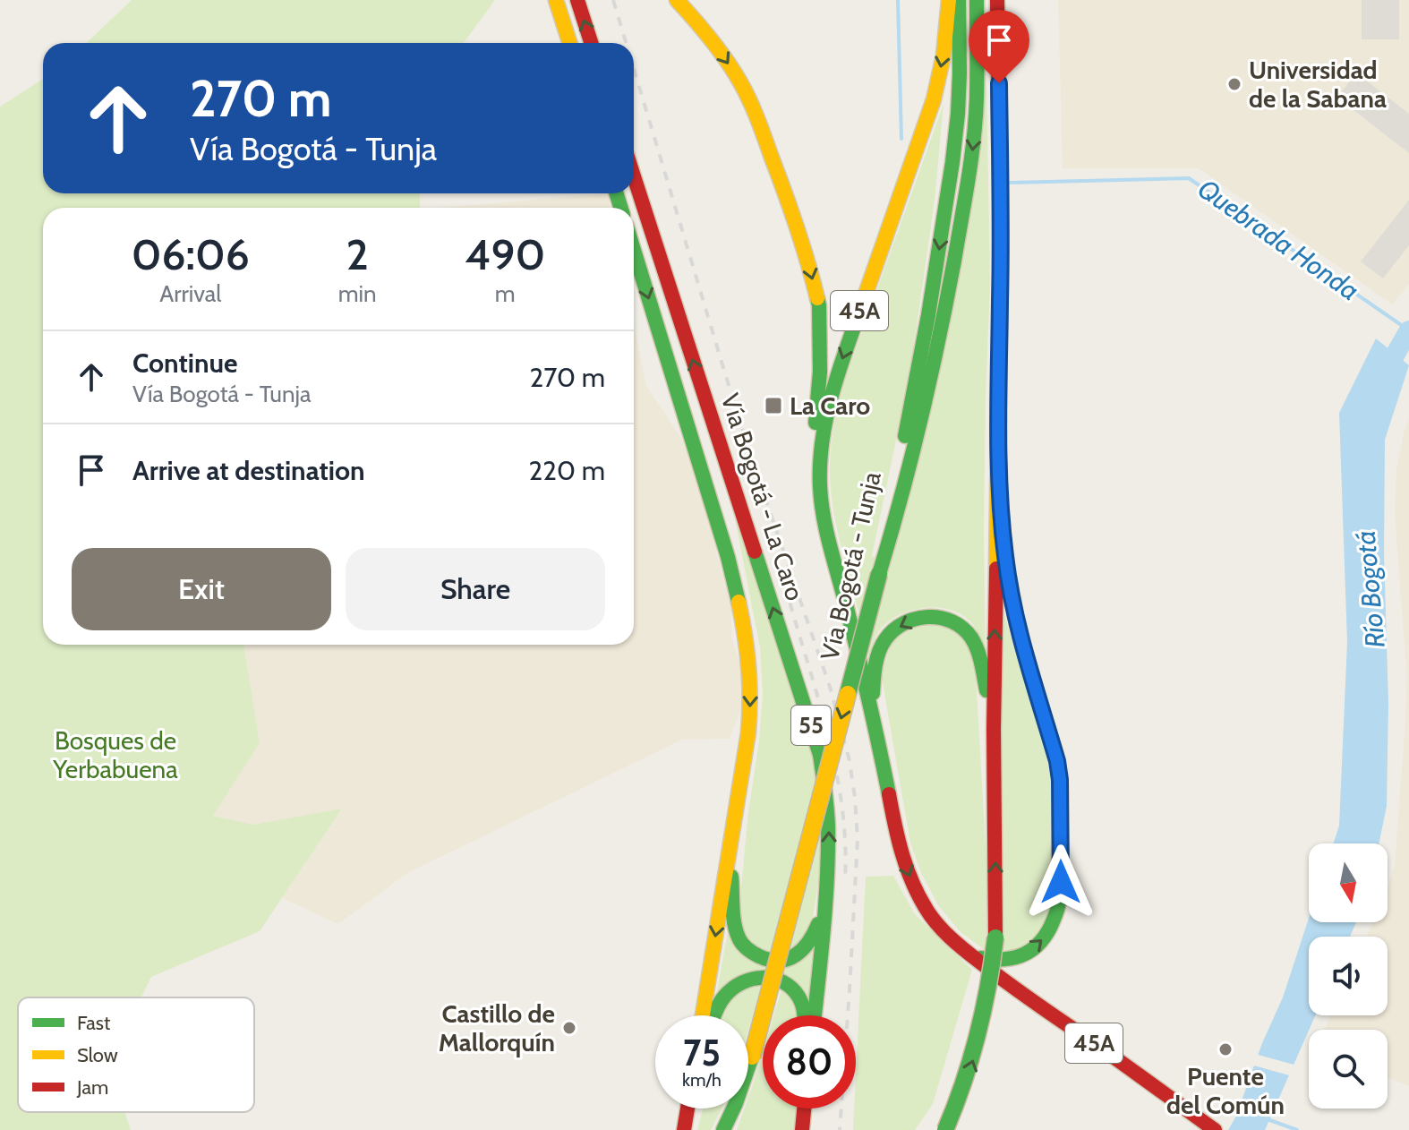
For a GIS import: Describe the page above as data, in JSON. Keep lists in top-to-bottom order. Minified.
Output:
{"streets":{"main road":["45A","Vía Bogotá - La Caro","Vía Bogotá - Tunja","55"]},"crossings":[["Vía Bogotá - Tunja","55"]],"water":["Quebrada Honda","Río Bogotá"],"parks":["Bosques de Yerbabuena"],"places":{"other":["Universidad de la Sabana","Castillo de Mallorquín","Puente del Común"],"transit":["La Caro"]},"legend":["Fast","Slow","Jam"],"north":"bottom","page":{"turn":["270 m","Vía Bogotá - Tunja"],"eta":["06:06","Arrival","2","min","490","m"],"list":[{"name":"Continue","note":"Vía Bogotá - Tunja","value":"270 m"},{"name":"Arrive at destination","value":"220 m"}],"buttons":["Exit","Share"],"speed":"75 km/h","limit":"80"}}
